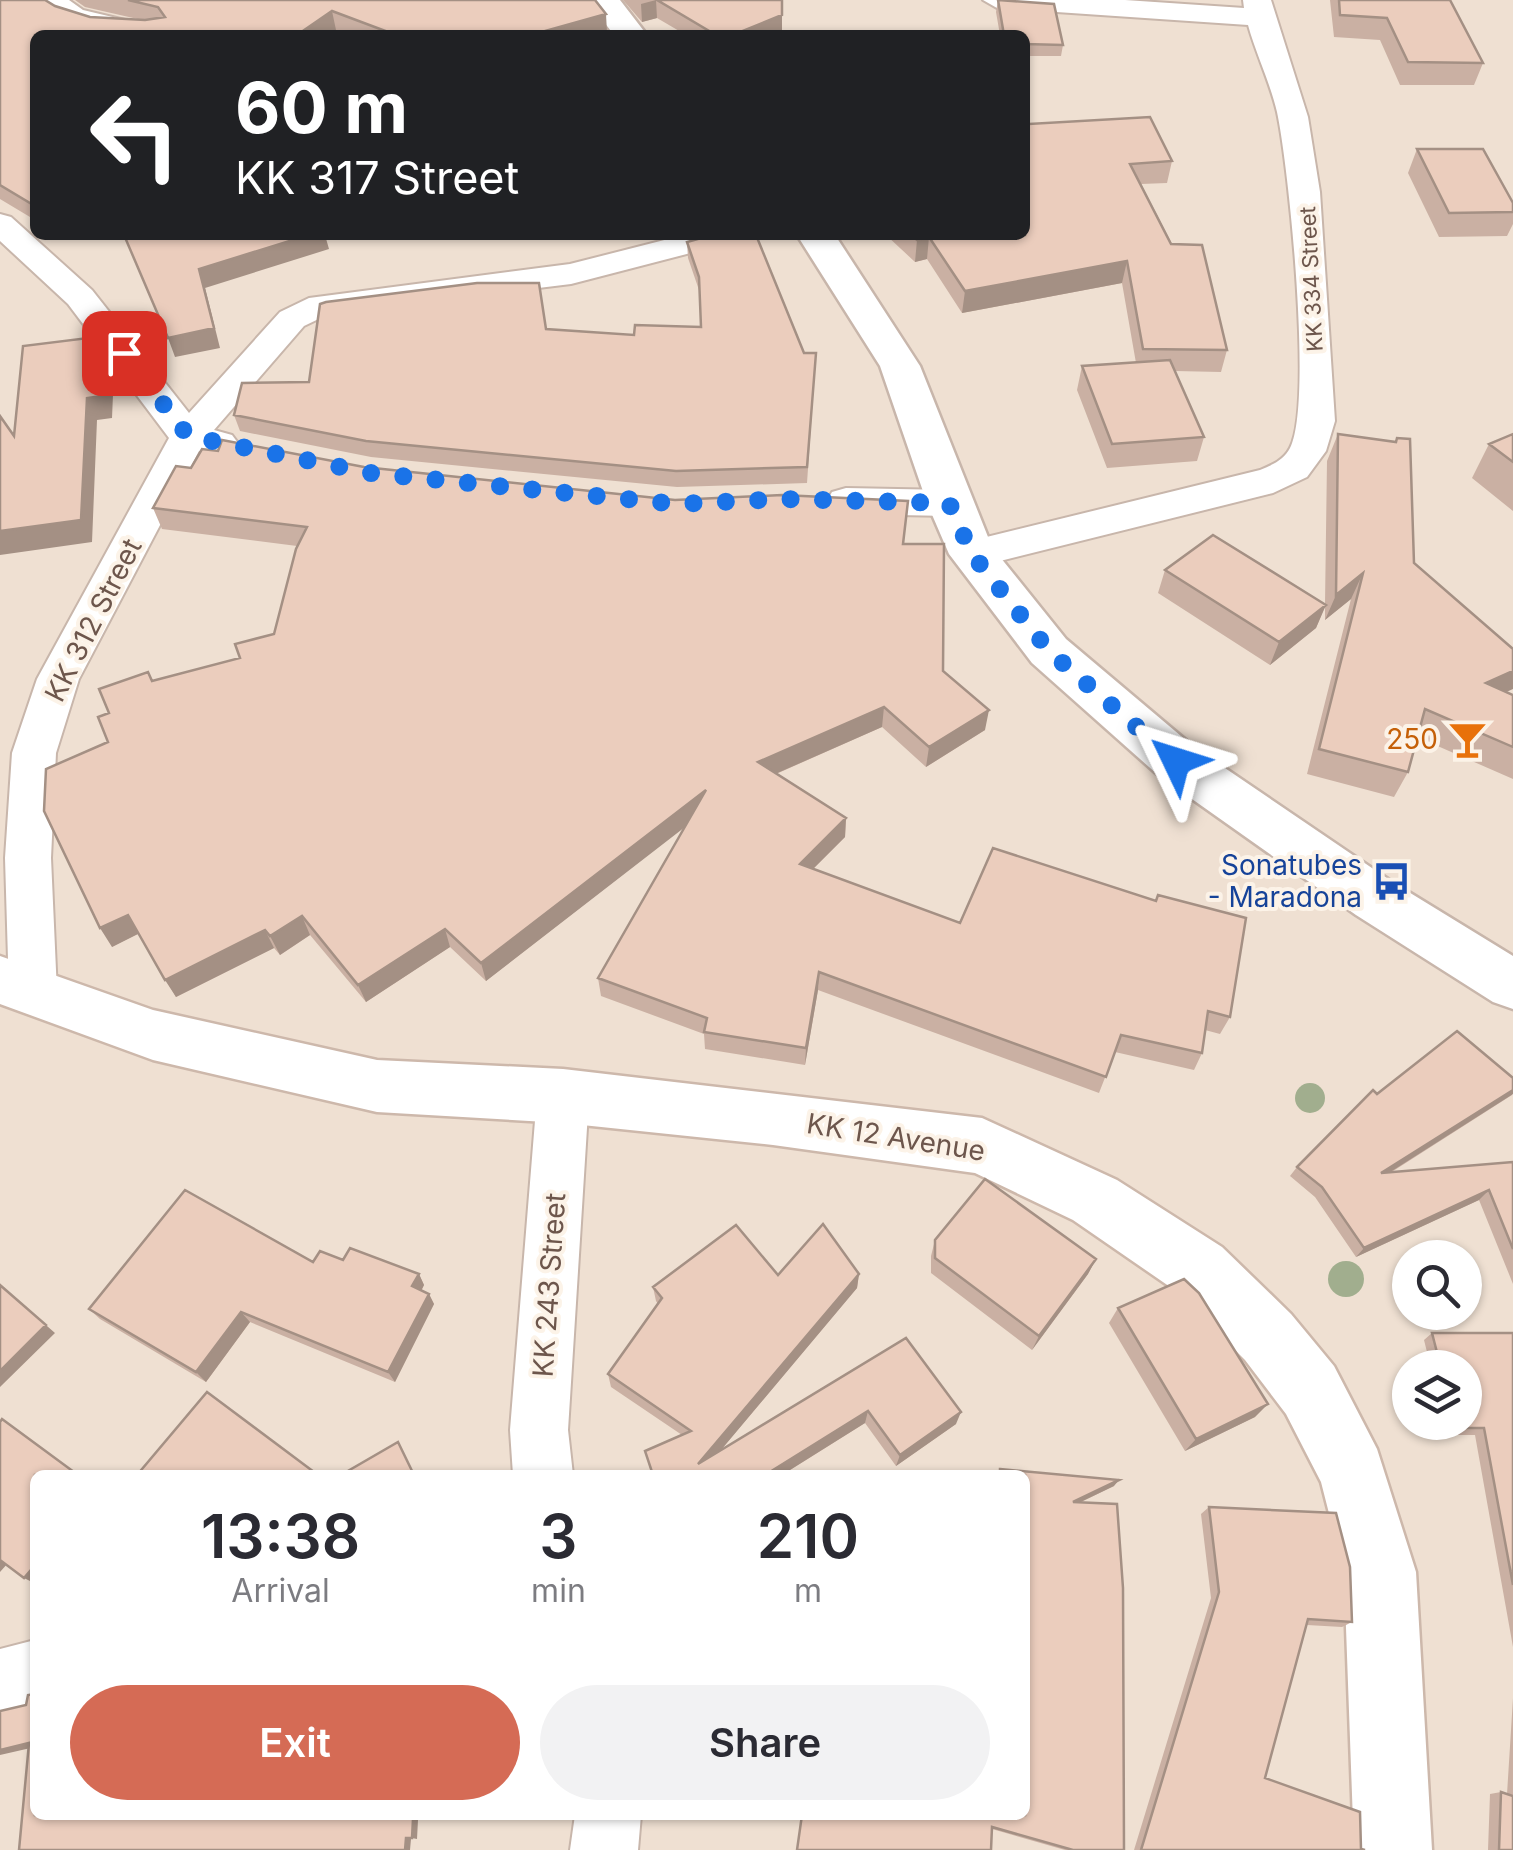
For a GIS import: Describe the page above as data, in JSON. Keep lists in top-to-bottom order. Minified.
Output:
{"streets":{"street":["KK 334 Street","KK 312 Street","KK 12 Avenue","KK 243 Street"]},"crossings":[["KK 312 Street","KK 12 Avenue"],["KK 12 Avenue","KK 243 Street"]],"places":{"bar":["250"],"bus stop":["Sonatubes - Maradona"]},"page":{"turn":["60 m","KK 317 Street"],"eta":["13:38","Arrival","3","min","210","m"],"buttons":["Exit","Share"]}}
